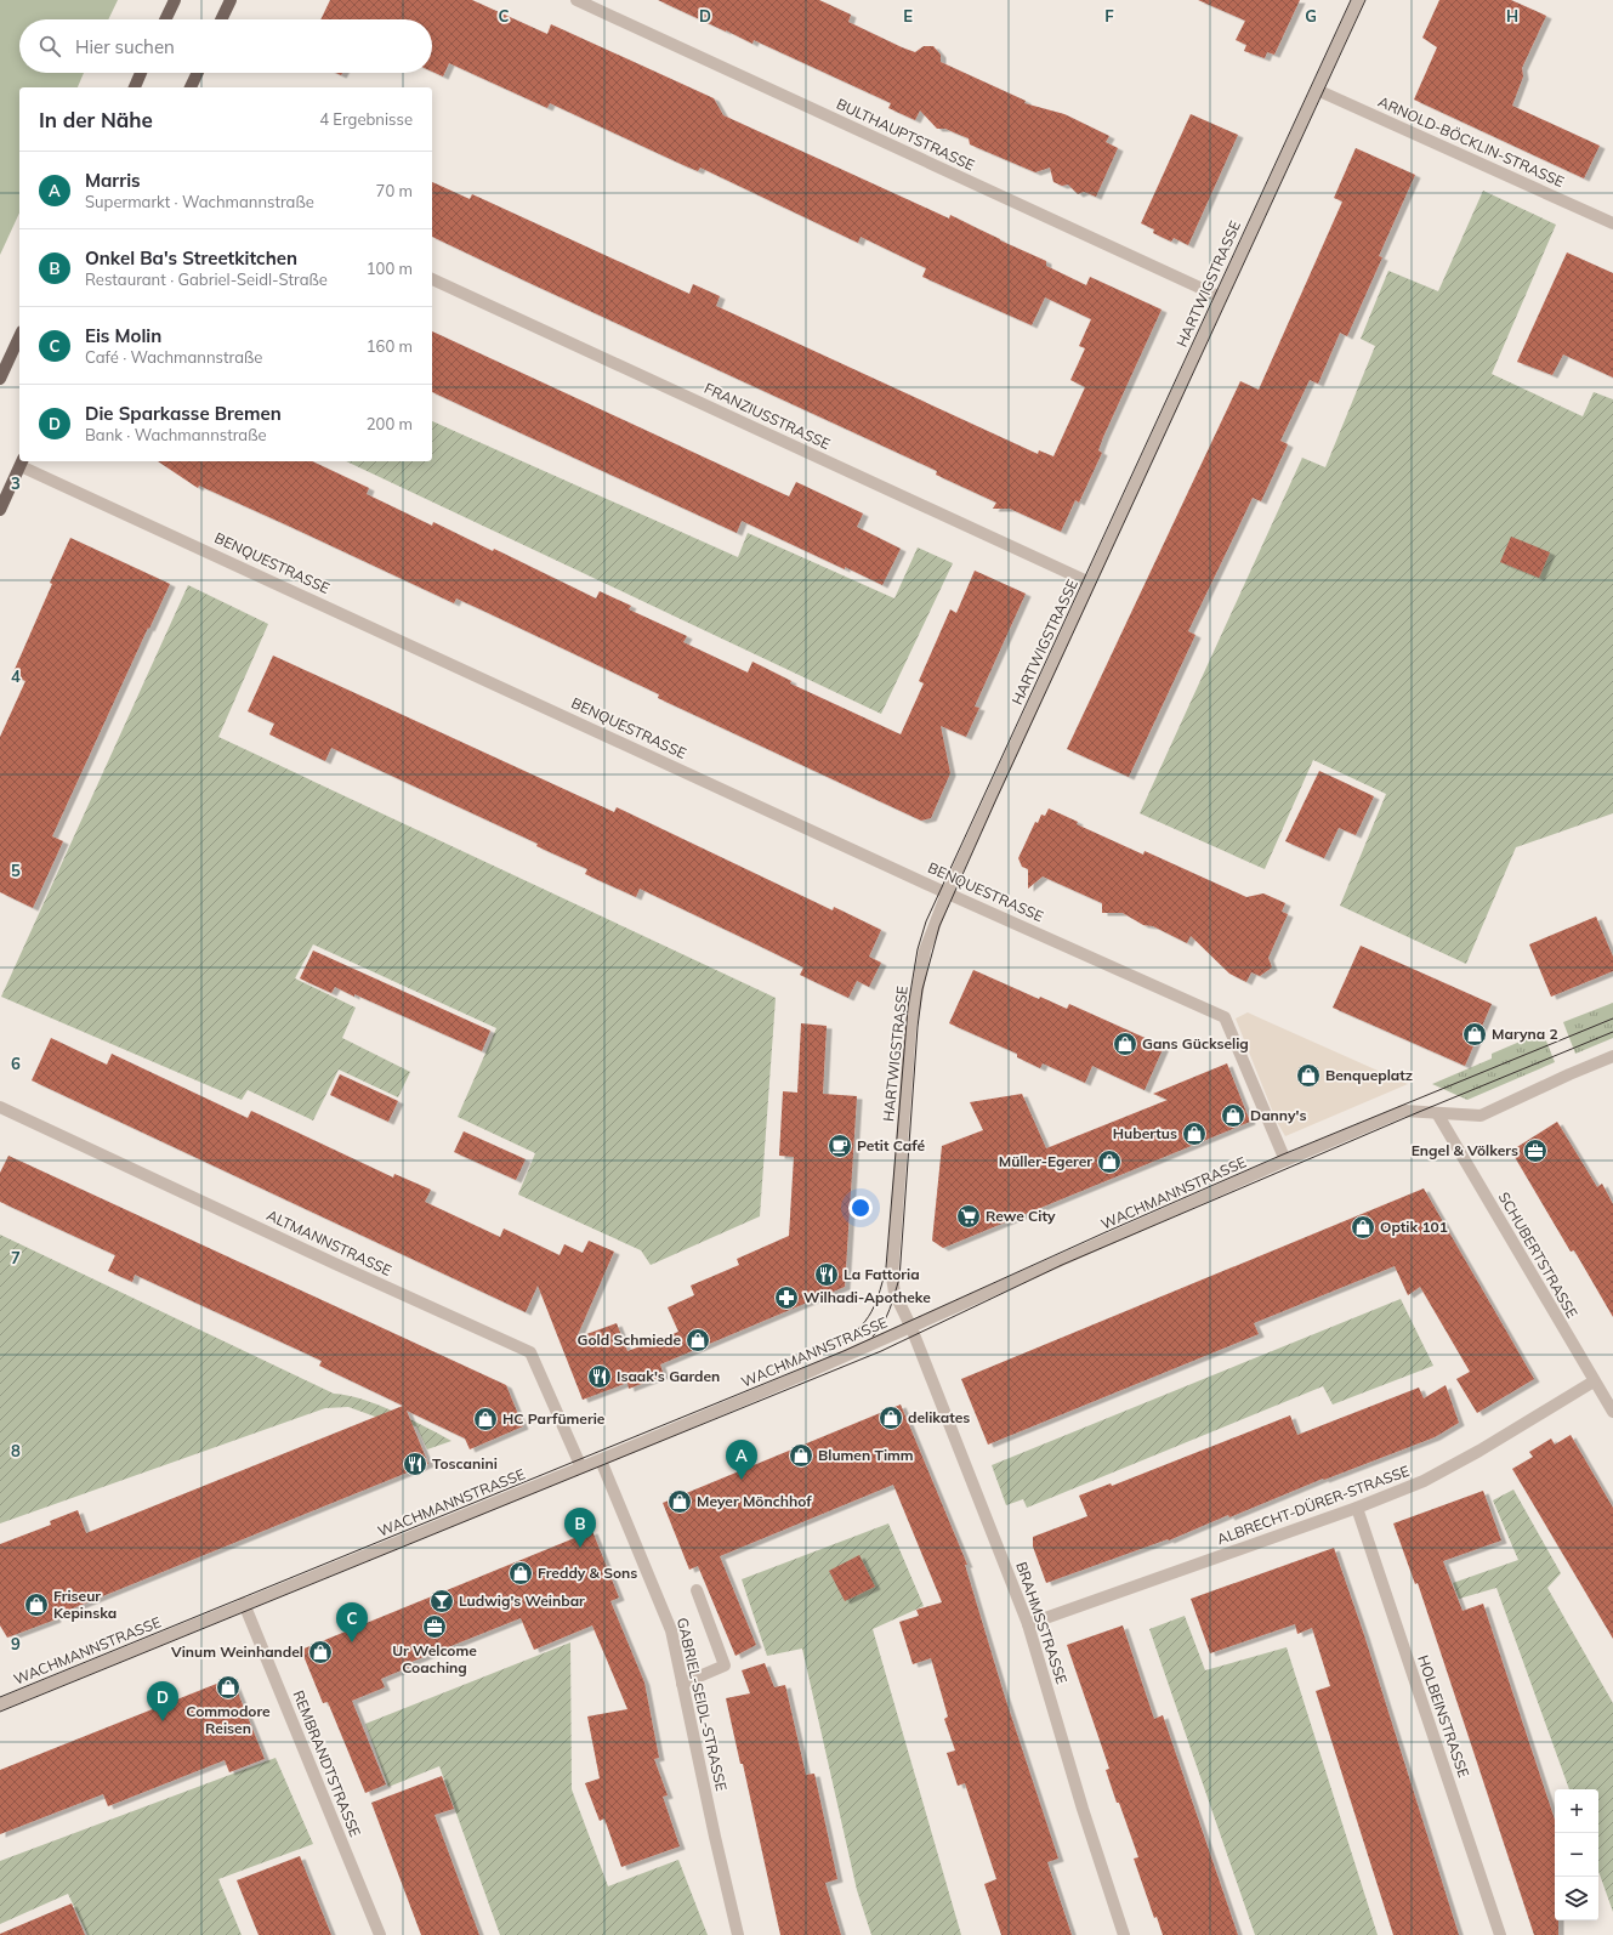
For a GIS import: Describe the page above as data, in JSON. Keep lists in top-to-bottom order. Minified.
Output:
{"streets":{"street":["BULTHAUPTSTRASSE","ARNOLD-BÖCKLIN-STRASSE","HARTWIGSTRASSE","FRANZIUSSTRASSE","BENQUESTRASSE","WACHMANNSTRASSE","ALTMANNSTRASSE","SCHUBERTSTRASSE","ALBRECHT-DÜRER-STRASSE","BRAHMSSTRASSE","GABRIEL-SEIDL-STRASSE","HOLBEINSTRASSE","REMBRANDTSTRASSE"]},"crossings":[["BULTHAUPTSTRASSE","HARTWIGSTRASSE"],["ARNOLD-BÖCKLIN-STRASSE","HARTWIGSTRASSE"],["HARTWIGSTRASSE","FRANZIUSSTRASSE"],["HARTWIGSTRASSE","BENQUESTRASSE"],["HARTWIGSTRASSE","WACHMANNSTRASSE"],["HARTWIGSTRASSE","BRAHMSSTRASSE"],["BENQUESTRASSE","WACHMANNSTRASSE"],["WACHMANNSTRASSE","ALTMANNSTRASSE"],["WACHMANNSTRASSE","SCHUBERTSTRASSE"],["WACHMANNSTRASSE","BRAHMSSTRASSE"],["WACHMANNSTRASSE","GABRIEL-SEIDL-STRASSE"],["WACHMANNSTRASSE","REMBRANDTSTRASSE"],["SCHUBERTSTRASSE","ALBRECHT-DÜRER-STRASSE"],["ALBRECHT-DÜRER-STRASSE","BRAHMSSTRASSE"],["ALBRECHT-DÜRER-STRASSE","HOLBEINSTRASSE"]],"places":{"shop":["Maryna 2","Gans Gückselig","Benqueplatz","Danny's","Hubertus","Müller-Egerer","Optik 101","Gold Schmiede","delikates","HC Parfümerie","Blumen Timm","Meyer Mönchhof","Freddy & Sons","Friseur Kepinska","Vinum Weinhandel","Commodore Reisen"],"cafe":["Petit Café"],"office":["Engel & Völkers","Ur Welcome Coaching"],"supermarket":["Rewe City"],"restaurant":["La Fattoria","Isaak's Garden","Toscanini"],"pharmacy":["Wilhadi-Apotheke"],"bar":["Ludwig's Weinbar"]},"page":{"search":"Hier suchen","heading":["In der Nähe","4 Ergebnisse"],"list":[{"mark":"A","name":"Marris","note":"Supermarkt · Wachmannstraße","value":"70 m"},{"mark":"B","name":"Onkel Ba's Streetkitchen","note":"Restaurant · Gabriel-Seidl-Straße","value":"100 m"},{"mark":"C","name":"Eis Molin","note":"Café · Wachmannstraße","value":"160 m"},{"mark":"D","name":"Die Sparkasse Bremen","note":"Bank · Wachmannstraße","value":"200 m"}],"pins":["A","B","C","D"],"map_buttons":["+","−"]},"grid":{"columns":["C","D","E","F","G","H"],"rows":["3","4","5","6","7","8","9"]}}
